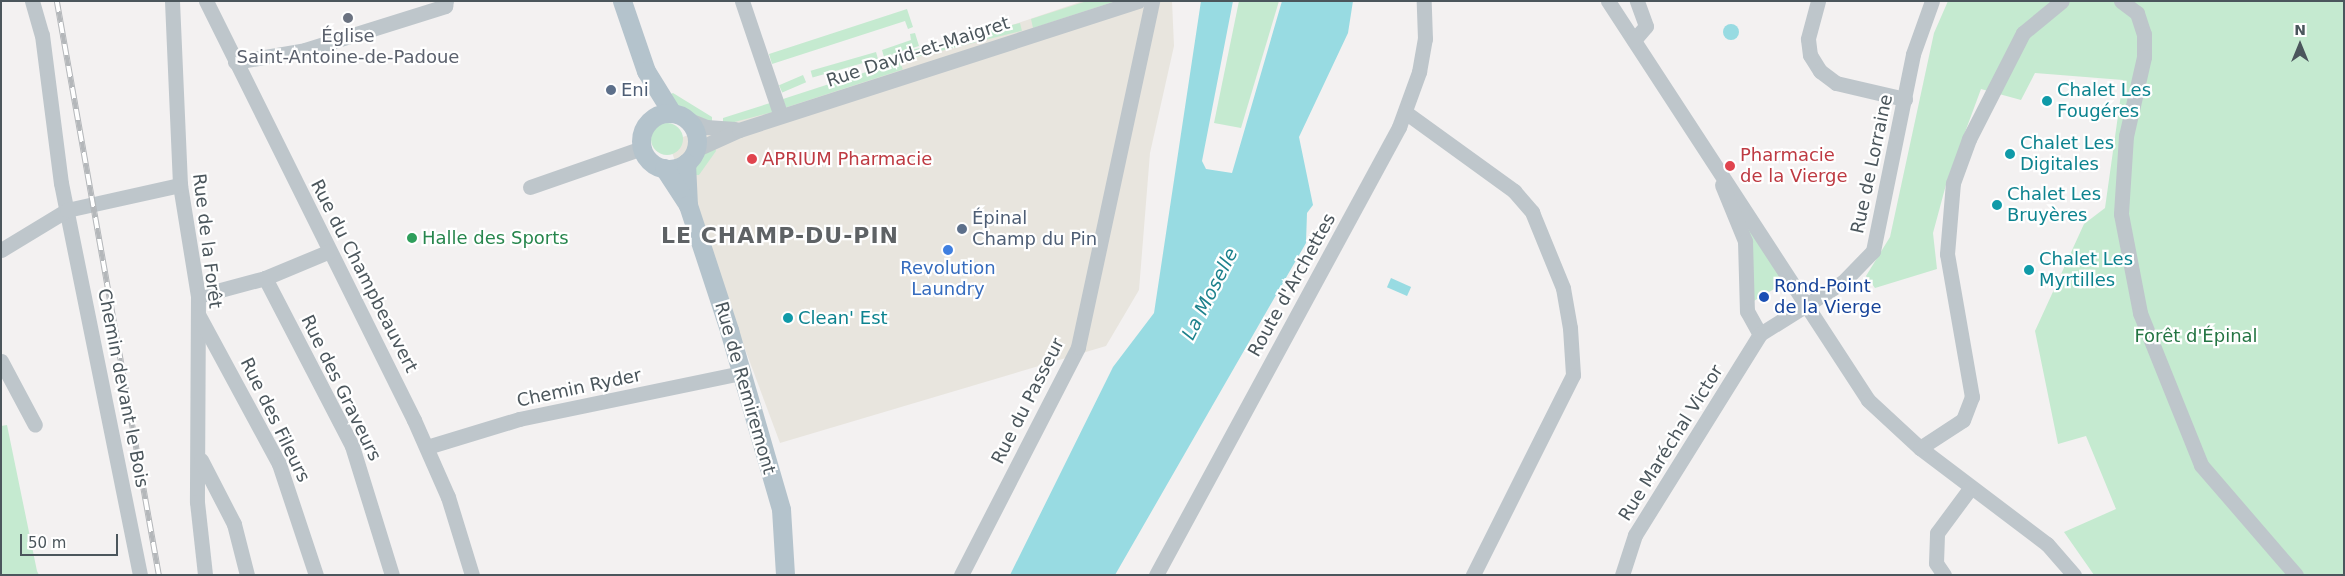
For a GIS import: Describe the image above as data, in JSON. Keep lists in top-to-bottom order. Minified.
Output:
{"streets":{"main road":["Rue de Remiremont"],"street":["Rue David-et-Maigret","Rue de Lorraine","Rue de la Forêt","Rue du Champbeauvert","Route d'Archettes","Chemin devant le Bois","Rue des Graveurs","Chemin Ryder","Rue du Passeur","Rue des Fileurs","Rue Maréchal Victor"]},"crossings":[["Rue David-et-Maigret","Rue de Remiremont"],["Rue de Lorraine","Rue Maréchal Victor"],["Rue de la Forêt","Rue des Fileurs"],["Rue du Champbeauvert","Chemin Ryder"],["Chemin Ryder","Rue de Remiremont"]],"districts":["LE CHAMP-DU-PIN"],"water":["La Moselle"],"parks":["Forêt d'Épinal"],"places":["Église Saint-Antoine-de-Padoue","Eni","Chalet Les Fougéres","Chalet Les Digitales","APRIUM Pharmacie","Pharmacie de la Vierge","Chalet Les Bruyères","Épinal Champ du Pin","Halle des Sports","Revolution Laundry","Chalet Les Myrtilles","Rond-Point de la Vierge","Clean' Est"],"scale_bar":"50 m","north":"top"}
